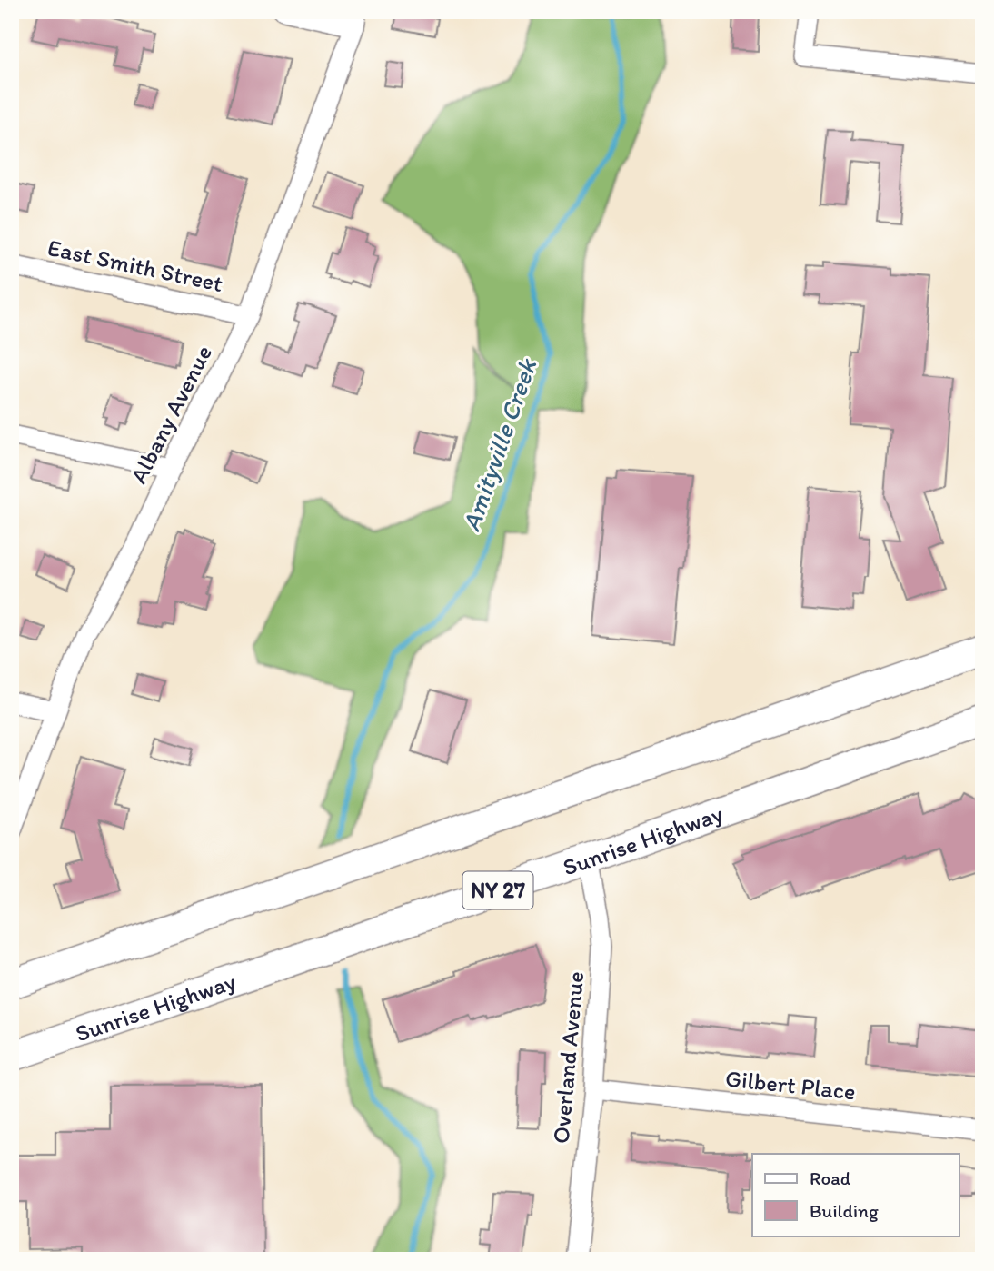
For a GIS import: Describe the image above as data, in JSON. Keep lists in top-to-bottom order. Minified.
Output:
{"streets":{"highway":["Sunrise Highway","NY 27"],"street":["East Smith Street","Albany Avenue","Overland Avenue","Gilbert Place"]},"crossings":[["East Smith Street","Albany Avenue"],["Sunrise Highway","Overland Avenue"],["Overland Avenue","Gilbert Place"]],"water":["Amityville Creek"],"legend":["Road","Building"]}
